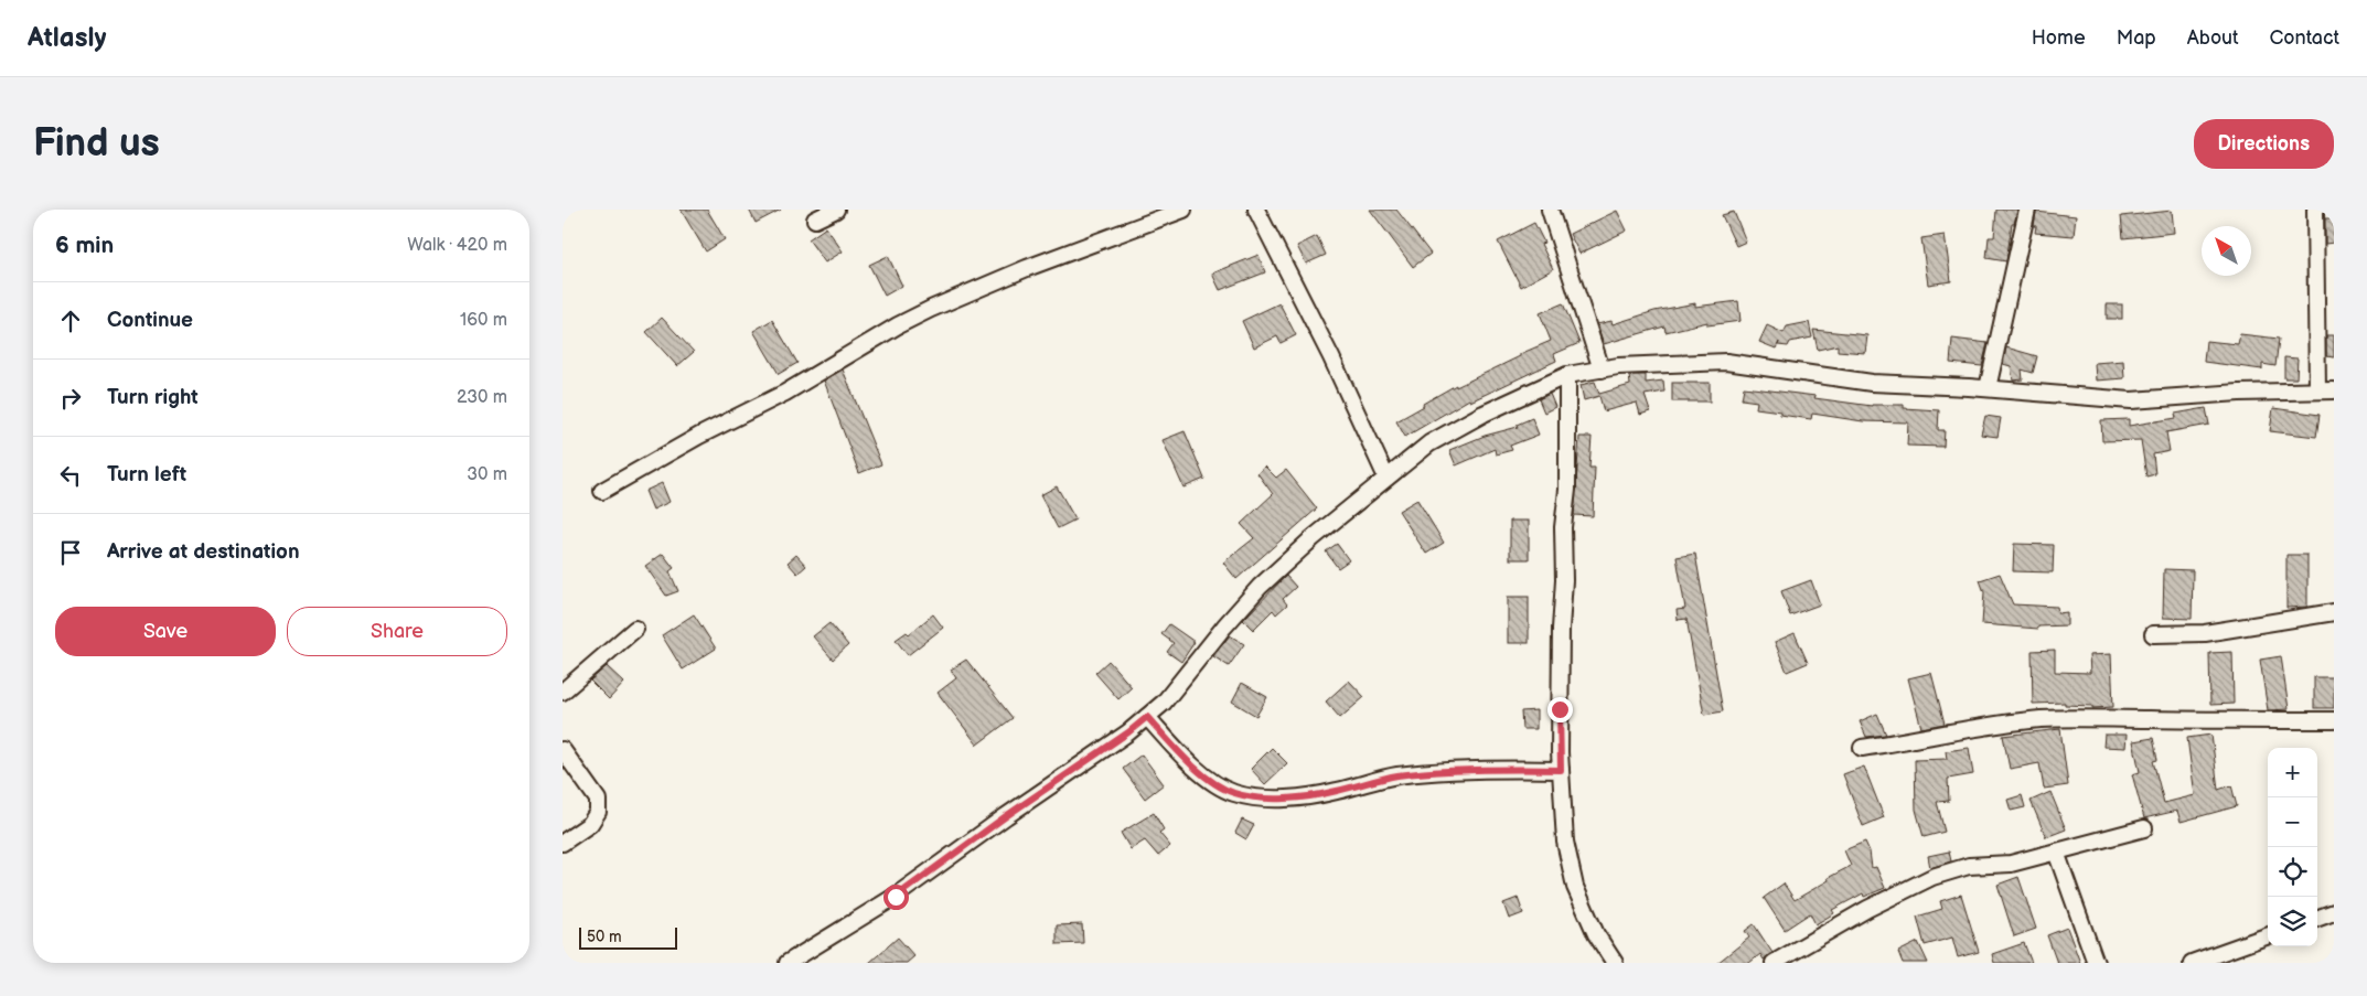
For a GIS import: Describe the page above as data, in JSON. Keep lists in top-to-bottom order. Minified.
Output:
{"scale_bar":"50 m","north":"top left","page":{"header":"Atlasly","nav":["Home","Map","About","Contact"],"buttons":["Directions",["Save","Share"]],"title":"Find us","heading":["6 min","Walk · 420 m"],"list":[["Continue","160 m"],["Turn right","230 m"],["Turn left","30 m"],"Arrive at destination"],"map_buttons":["+","−"],"scale":"50 m"}}
